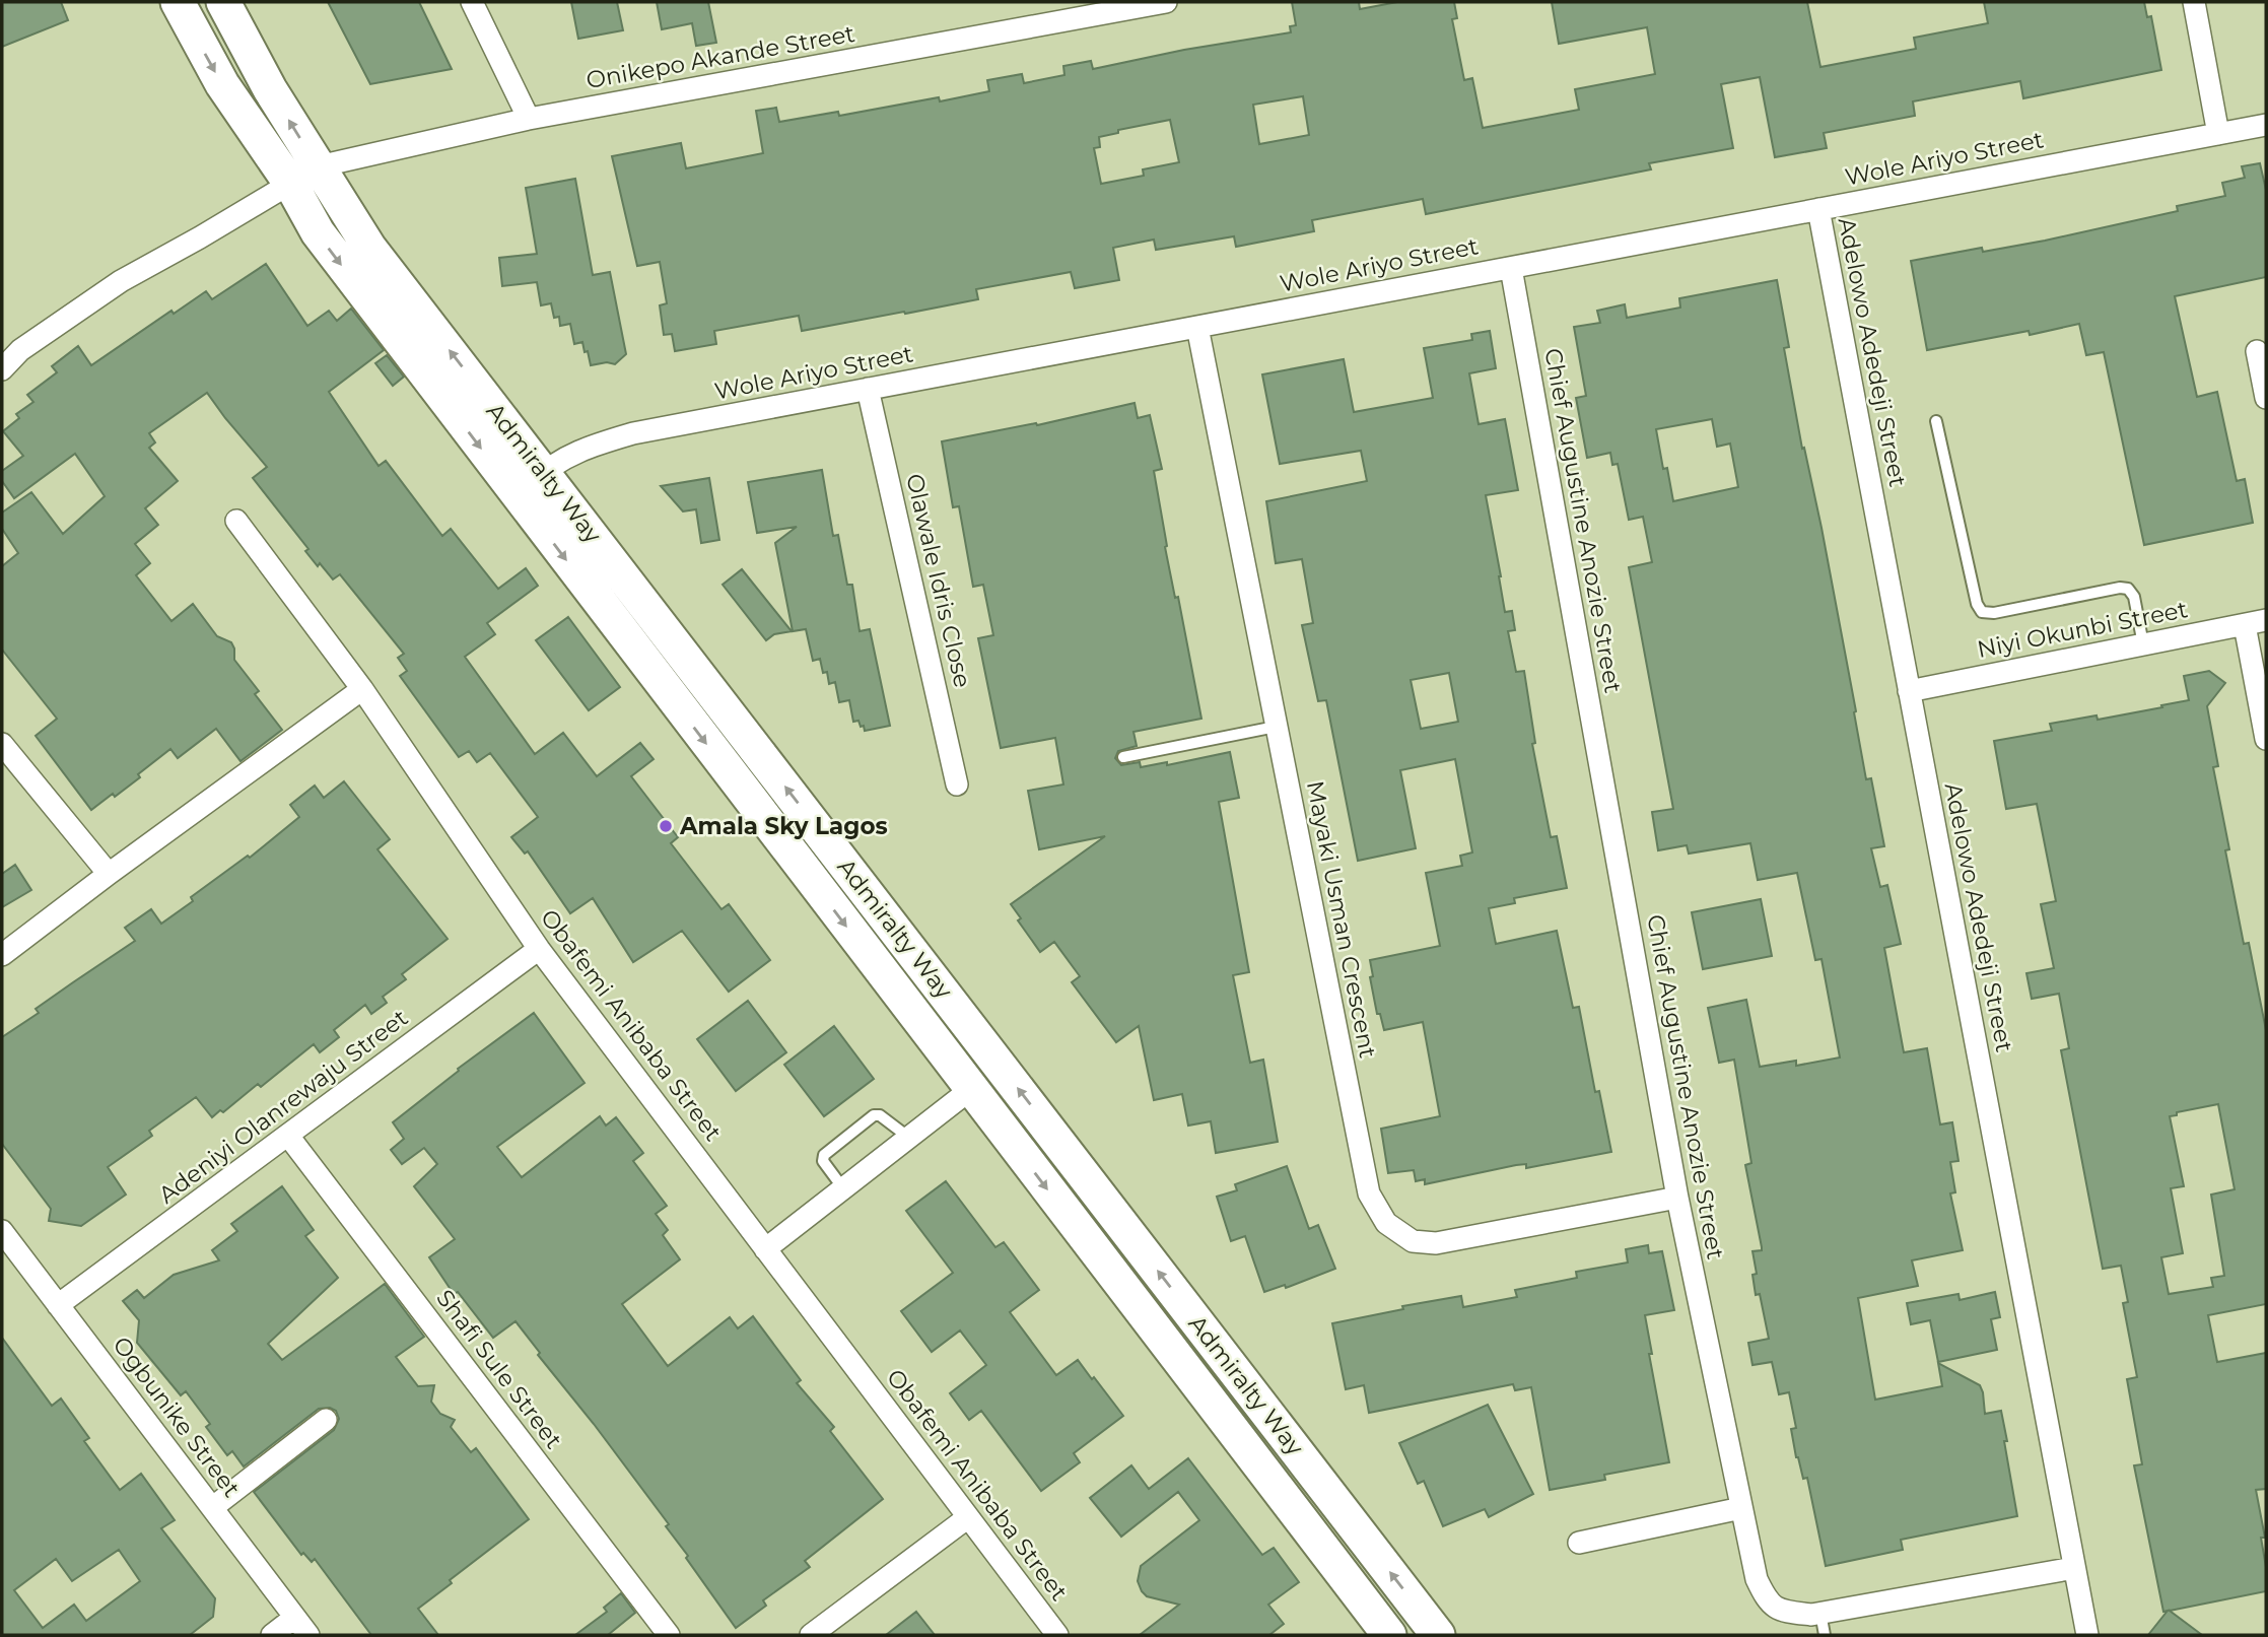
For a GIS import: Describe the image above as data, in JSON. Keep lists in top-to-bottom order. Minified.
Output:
{"streets":{"main road":["Admiralty Way"],"street":["Onikepo Akande Street","Wole Ariyo Street","Adelowo Adedeji Street","Chief Augustine Anozie Street","Olawale Idris Close","Niyi Okunbi Street","Mayaki Usman Crescent","Obafemi Anibaba Street","Adeniyi Olanrewaju Street","Shafi Sule Street","Ogbunike Street"]},"crossings":[["Onikepo Akande Street","Admiralty Way"],["Wole Ariyo Street","Adelowo Adedeji Street"],["Wole Ariyo Street","Admiralty Way"],["Wole Ariyo Street","Chief Augustine Anozie Street"],["Wole Ariyo Street","Olawale Idris Close"],["Wole Ariyo Street","Mayaki Usman Crescent"],["Adelowo Adedeji Street","Chief Augustine Anozie Street"],["Adelowo Adedeji Street","Niyi Okunbi Street"],["Chief Augustine Anozie Street","Mayaki Usman Crescent"],["Obafemi Anibaba Street","Adeniyi Olanrewaju Street"],["Adeniyi Olanrewaju Street","Shafi Sule Street"],["Adeniyi Olanrewaju Street","Ogbunike Street"]],"places":["Amala Sky Lagos"]}
